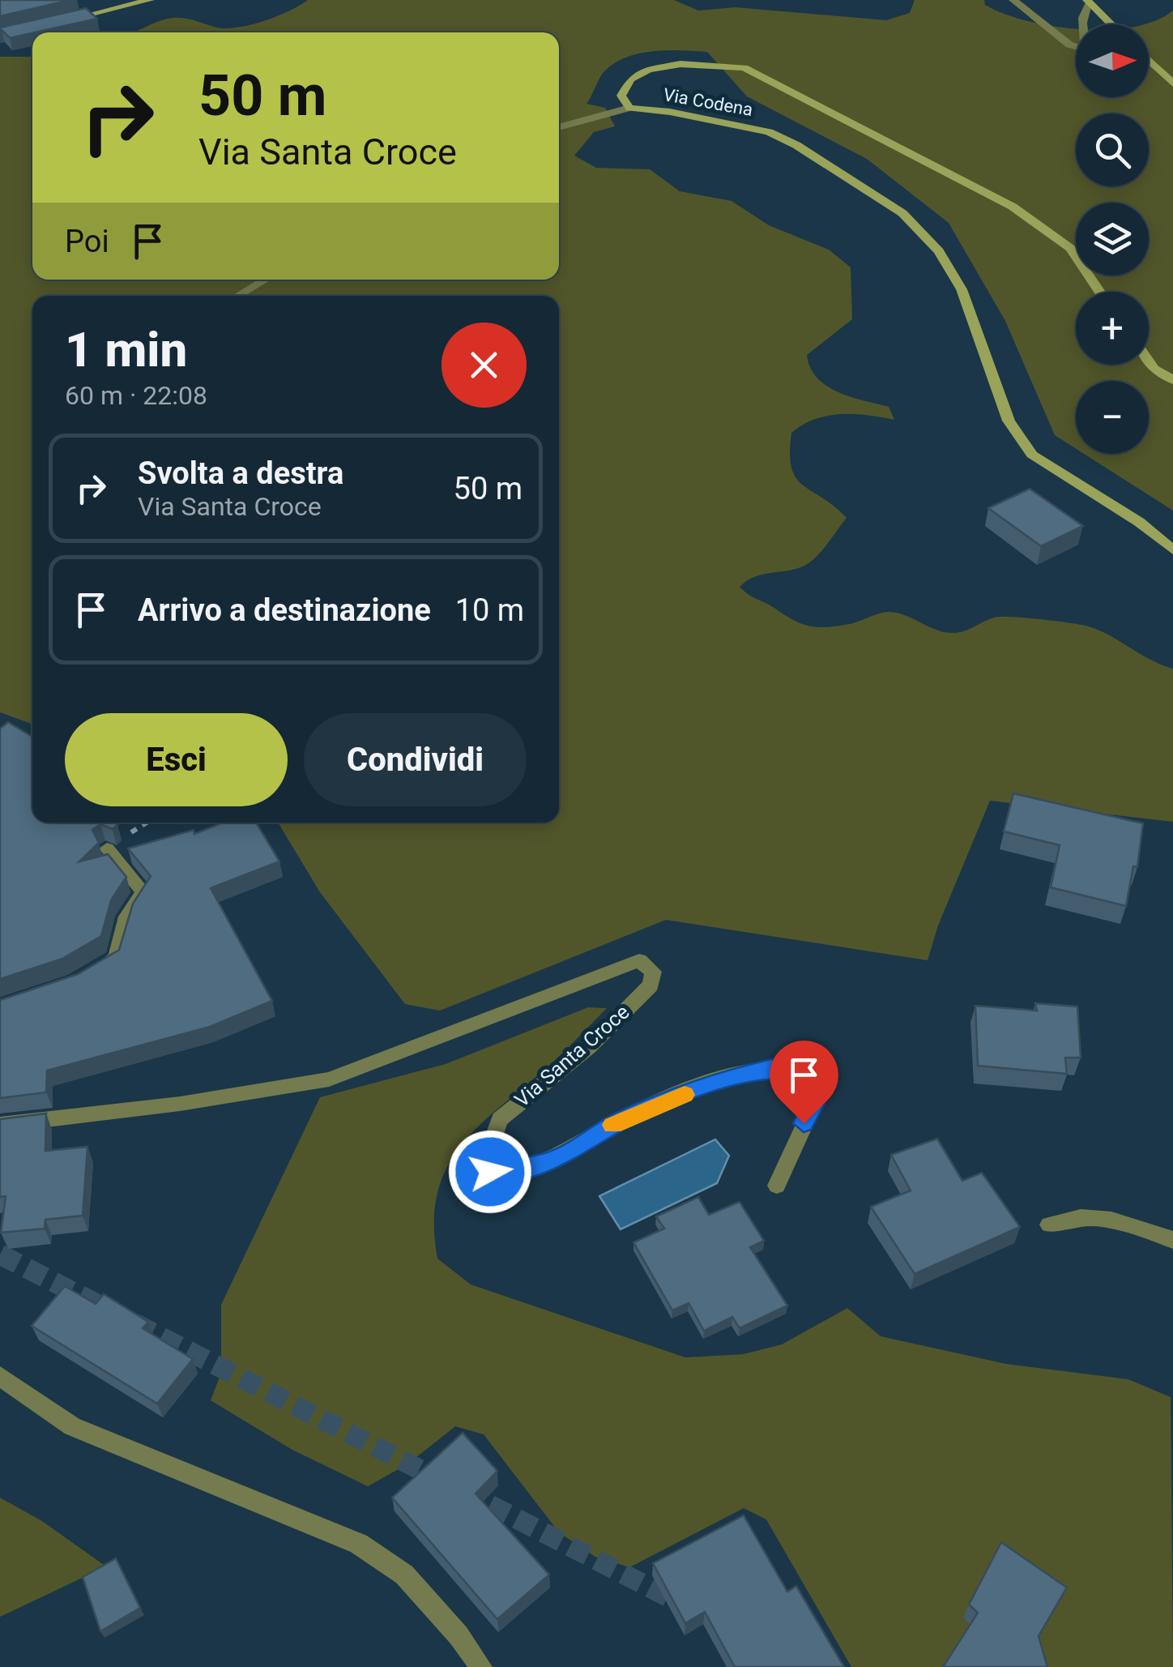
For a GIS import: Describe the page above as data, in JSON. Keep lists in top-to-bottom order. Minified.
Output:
{"streets":{"street":["Via Codena","Via Santa Croce"]},"north":"right","page":{"map_buttons":["+","−"],"turn":["50 m","Via Santa Croce"],"then":"Poi","heading":["1 min","60 m · 22:08"],"list":[{"name":"Svolta a destra","note":"Via Santa Croce","value":"50 m"},{"name":"Arrivo a destinazione","value":"10 m"}],"buttons":["Esci","Condividi"]}}
